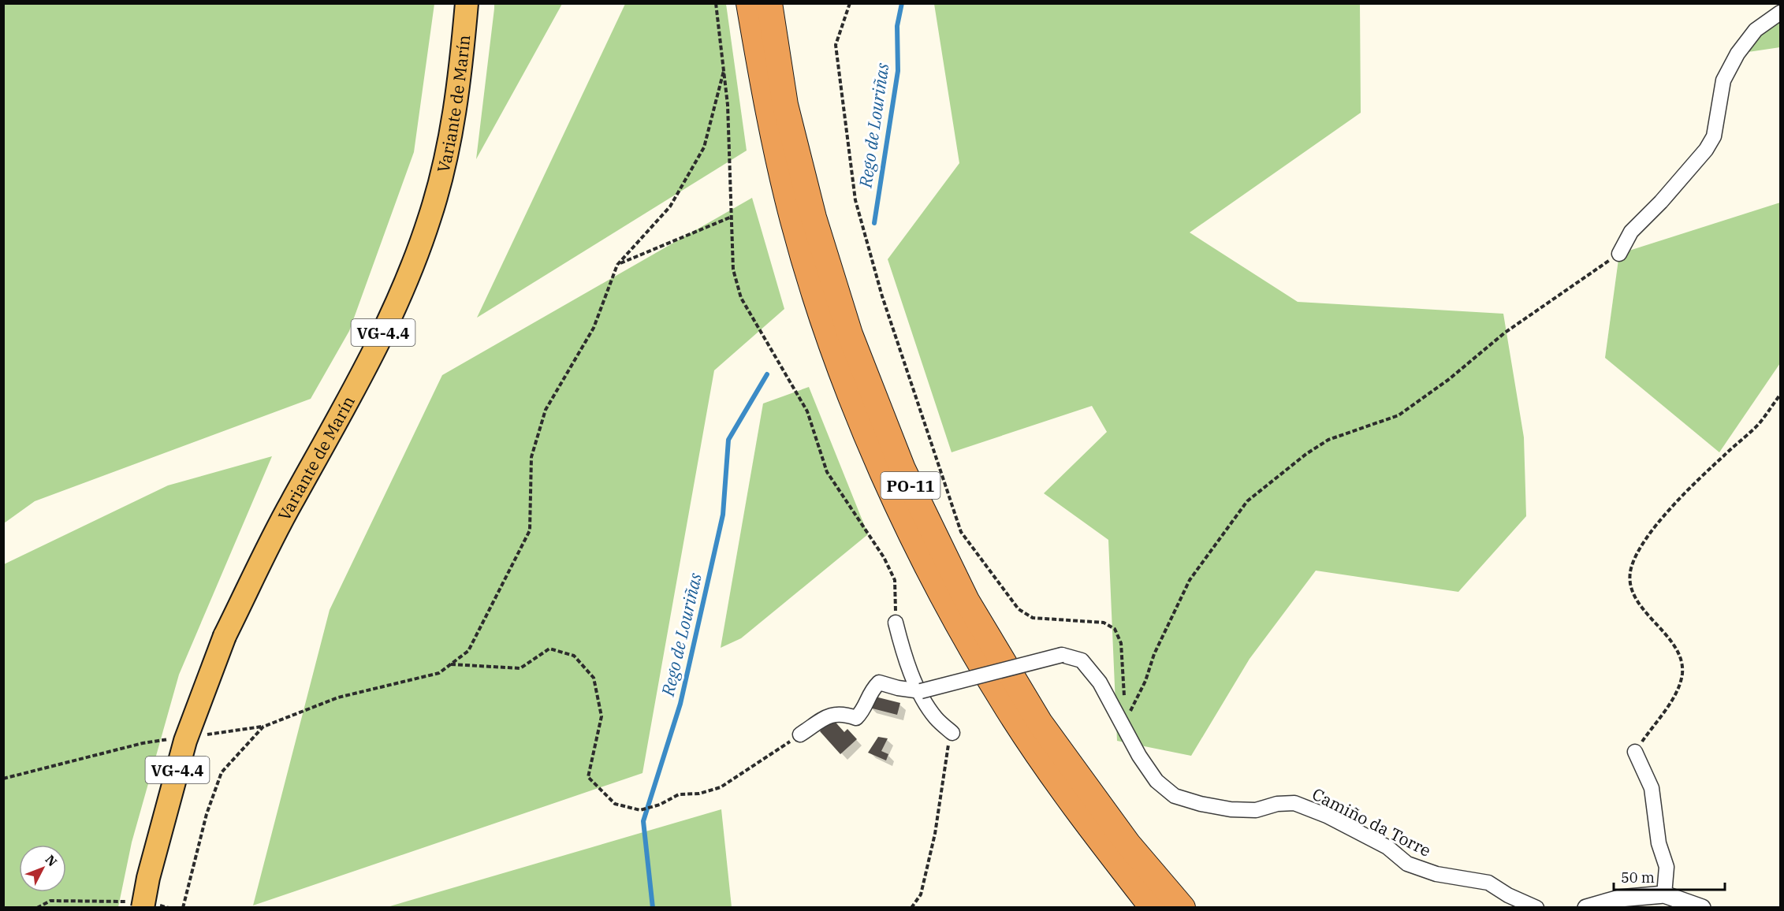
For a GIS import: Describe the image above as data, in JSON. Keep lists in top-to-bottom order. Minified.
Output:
{"streets":{"highway":["Variante de Marín","VG-4.4","PO-11"],"street":["Camiño da Torre"]},"water":["Rego de Louriñas"],"scale_bar":"50 m","north":"top right"}
